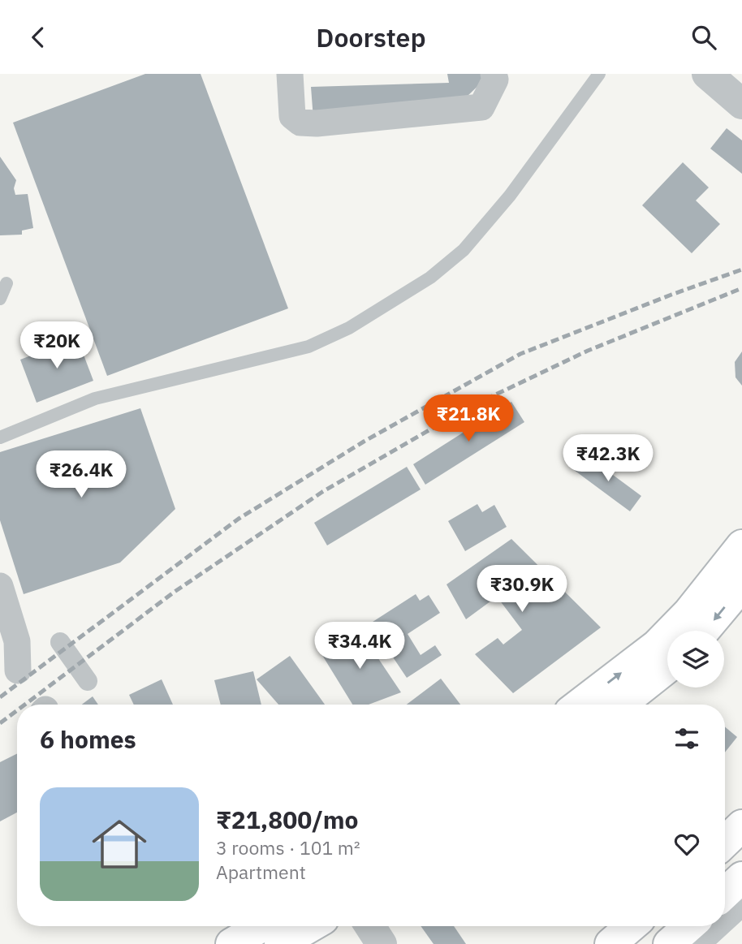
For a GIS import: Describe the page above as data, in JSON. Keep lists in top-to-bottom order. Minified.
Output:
{"page":{"header":"Doorstep","price":["₹20K","₹21.8K","₹42.3K","₹26.4K","₹30.9K","₹34.4K"],"heading":"6 homes","list":[{"name":"₹21,800/mo","note":"3 rooms · 101 m² · Apartment"}]}}
